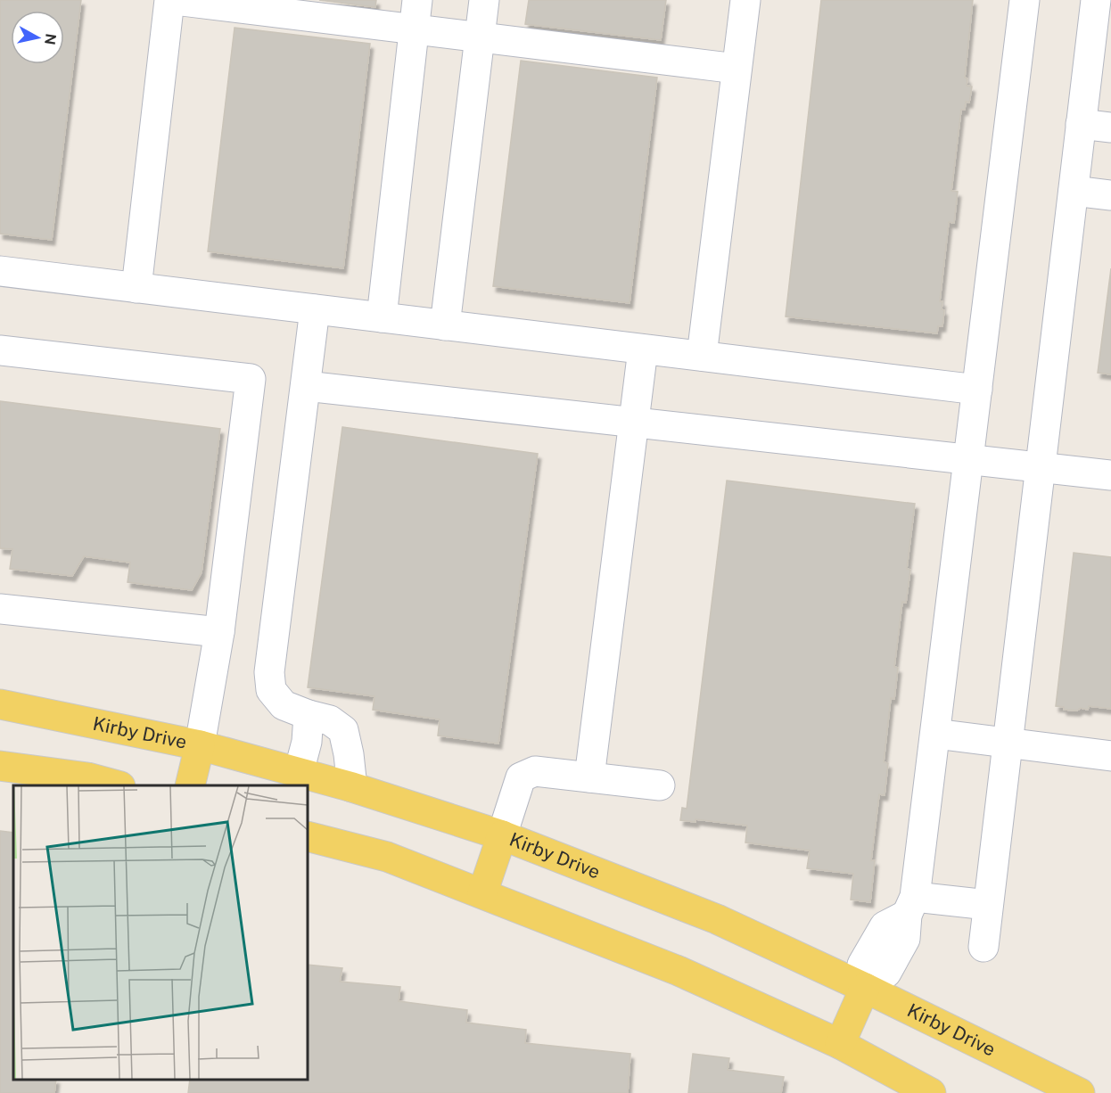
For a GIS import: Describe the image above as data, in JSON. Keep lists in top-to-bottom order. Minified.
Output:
{"streets":{"main road":["Kirby Drive"]},"north":"right"}
